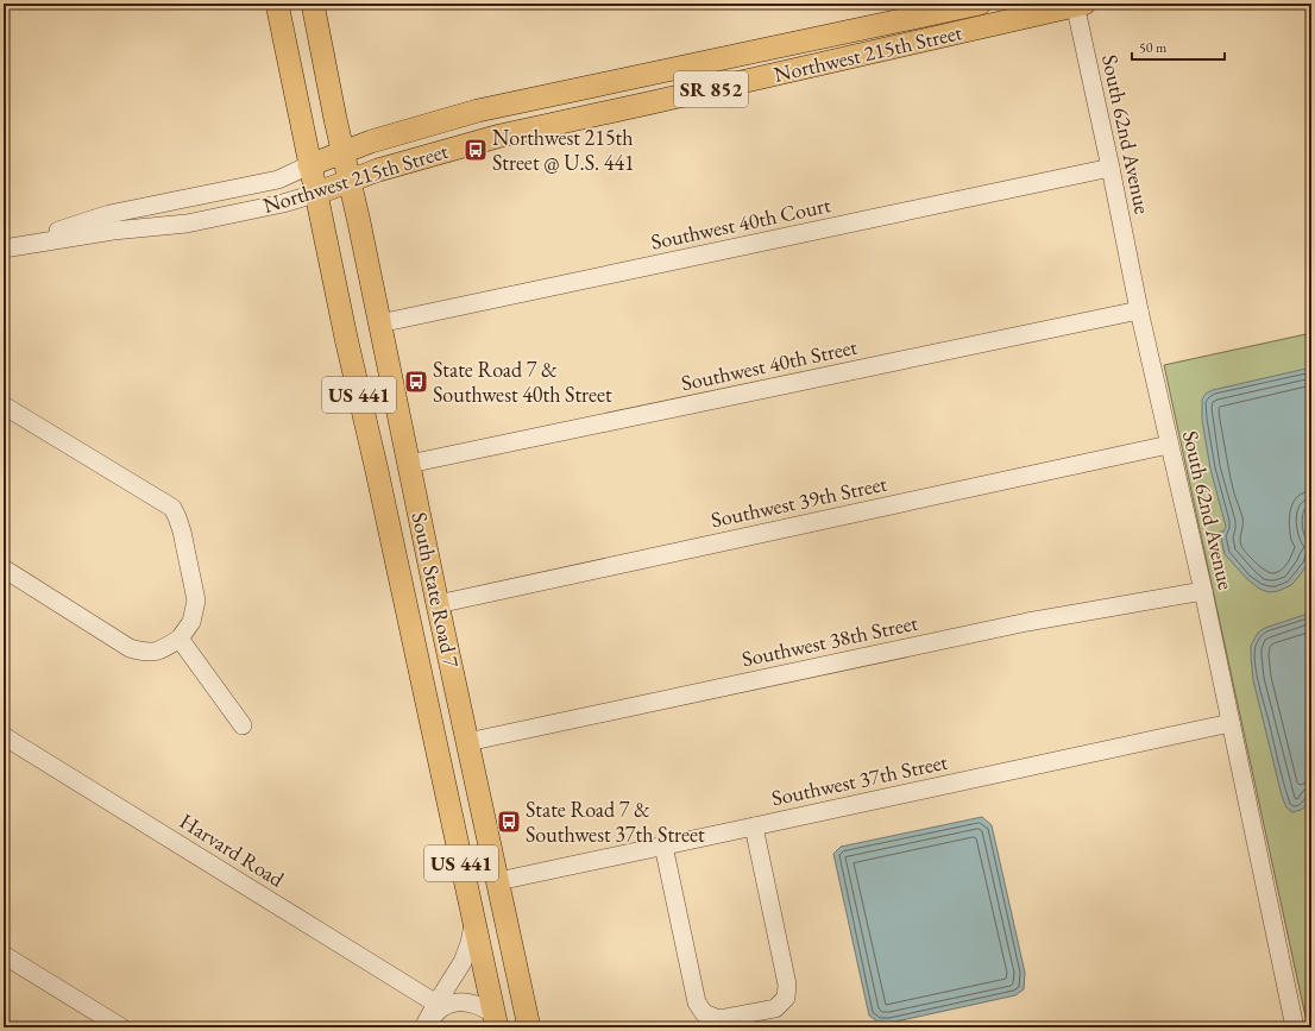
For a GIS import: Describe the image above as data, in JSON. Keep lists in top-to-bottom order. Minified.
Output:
{"streets":{"main road":["Northwest 215th Street","SR 852","US 441","South State Road 7"],"street":["South 62nd Avenue","Southwest 40th Court","Southwest 40th Street","Southwest 39th Street","Southwest 38th Street","Southwest 37th Street","Harvard Road"]},"crossings":[["Northwest 215th Street","South 62nd Avenue"],["Northwest 215th Street","US 441"],["Northwest 215th Street","South State Road 7"],["South 62nd Avenue","Southwest 40th Court"],["South 62nd Avenue","Southwest 40th Street"],["South 62nd Avenue","Southwest 39th Street"],["South 62nd Avenue","Southwest 38th Street"],["South 62nd Avenue","Southwest 37th Street"],["Southwest 40th Court","South State Road 7"],["Southwest 40th Street","South State Road 7"],["US 441","South State Road 7"],["Southwest 39th Street","South State Road 7"],["South State Road 7","Southwest 38th Street"],["South State Road 7","Southwest 37th Street"]],"places":{"bus stop":["Northwest 215th Street @ U.S. 441","State Road 7 & Southwest 40th Street","State Road 7 & Southwest 37th Street"]},"scale_bar":"50 m"}
